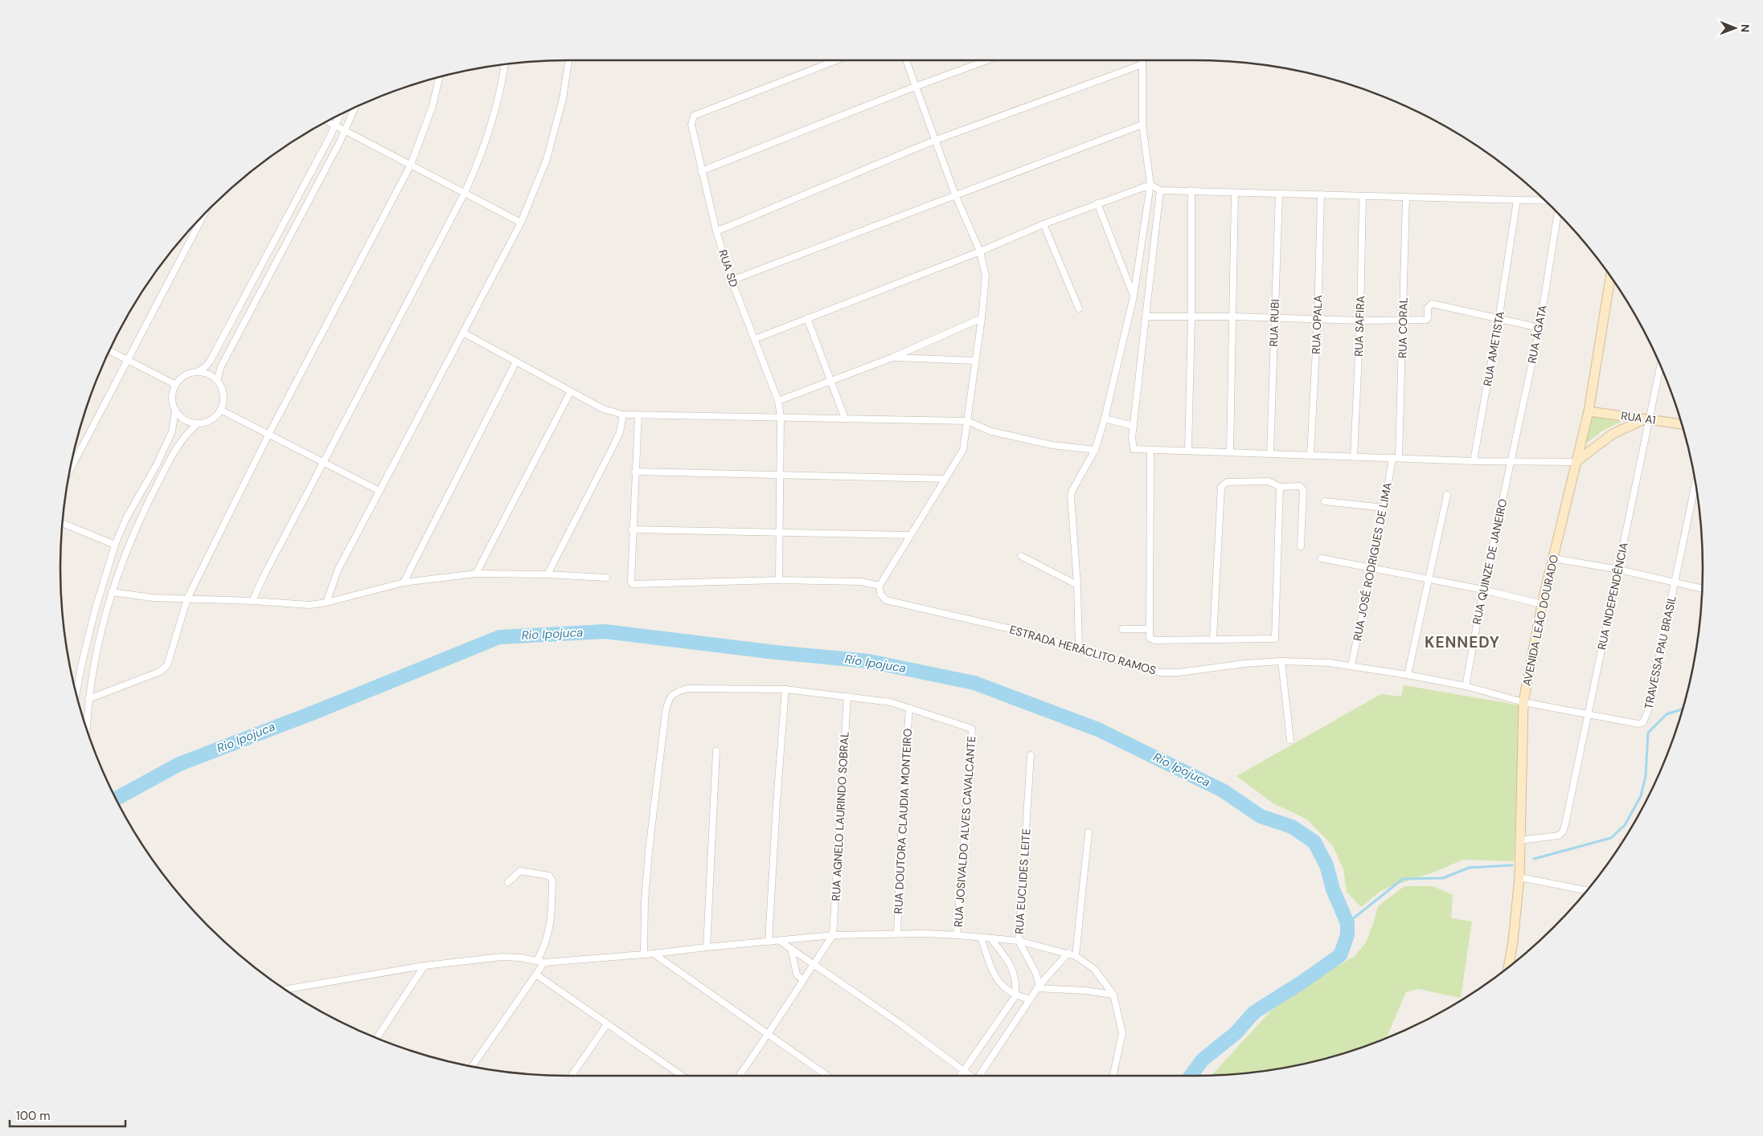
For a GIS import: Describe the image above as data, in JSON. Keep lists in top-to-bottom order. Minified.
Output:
{"streets":{"main road":["RUA A1","AVENIDA LEÃO DOURADO"],"street":["RUA SD","RUA RUBI","RUA OPALA","RUA SAFIRA","RUA CORAL","RUA ÁGATA","RUA AMETISTA","RUA JOSÉ RODRIGUES DE LIMA","RUA QUINZE DE JANEIRO","RUA INDEPENDÊNCIA","ESTRADA HERÁCLITO RAMOS","TRAVESSA PAU BRASIL","RUA AGNELO LAURINDO SOBRAL","RUA DOUTORA CLAUDIA MONTEIRO","RUA JOSIVALDO ALVES CAVALCANTE","RUA EUCLIDES LEITE"]},"crossings":[["RUA ÁGATA","RUA QUINZE DE JANEIRO"],["RUA A1","RUA INDEPENDÊNCIA"],["RUA A1","AVENIDA LEÃO DOURADO"],["RUA JOSÉ RODRIGUES DE LIMA","ESTRADA HERÁCLITO RAMOS"],["RUA QUINZE DE JANEIRO","ESTRADA HERÁCLITO RAMOS"],["RUA INDEPENDÊNCIA","AVENIDA LEÃO DOURADO"],["RUA INDEPENDÊNCIA","ESTRADA HERÁCLITO RAMOS"],["RUA INDEPENDÊNCIA","TRAVESSA PAU BRASIL"],["AVENIDA LEÃO DOURADO","ESTRADA HERÁCLITO RAMOS"],["AVENIDA LEÃO DOURADO","TRAVESSA PAU BRASIL"],["ESTRADA HERÁCLITO RAMOS","TRAVESSA PAU BRASIL"],["RUA DOUTORA CLAUDIA MONTEIRO","RUA JOSIVALDO ALVES CAVALCANTE"]],"districts":["KENNEDY"],"water":["Rio Ipojuca"],"scale_bar":"100 m","north":"right"}
